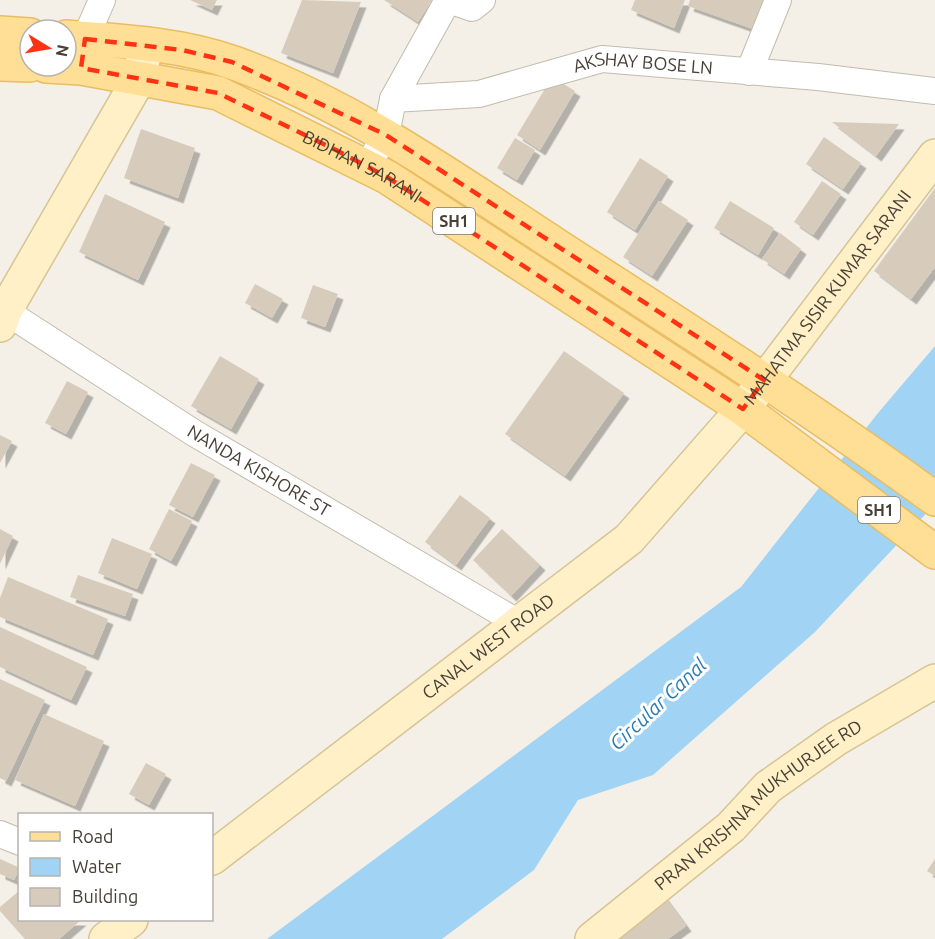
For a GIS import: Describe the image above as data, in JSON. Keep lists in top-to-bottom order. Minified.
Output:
{"streets":{"main road":["BIDHAN SARANI","SH1","MAHATMA SISIR KUMAR SARANI","CANAL WEST ROAD","PRAN KRISHNA MUKHURJEE RD"],"street":["AKSHAY BOSE LN","NANDA KISHORE ST"]},"crossings":[["BIDHAN SARANI","MAHATMA SISIR KUMAR SARANI"],["BIDHAN SARANI","CANAL WEST ROAD"],["MAHATMA SISIR KUMAR SARANI","CANAL WEST ROAD"],["NANDA KISHORE ST","CANAL WEST ROAD"]],"water":["Circular Canal"],"legend":["Road","Water","Building"],"north":"right"}
